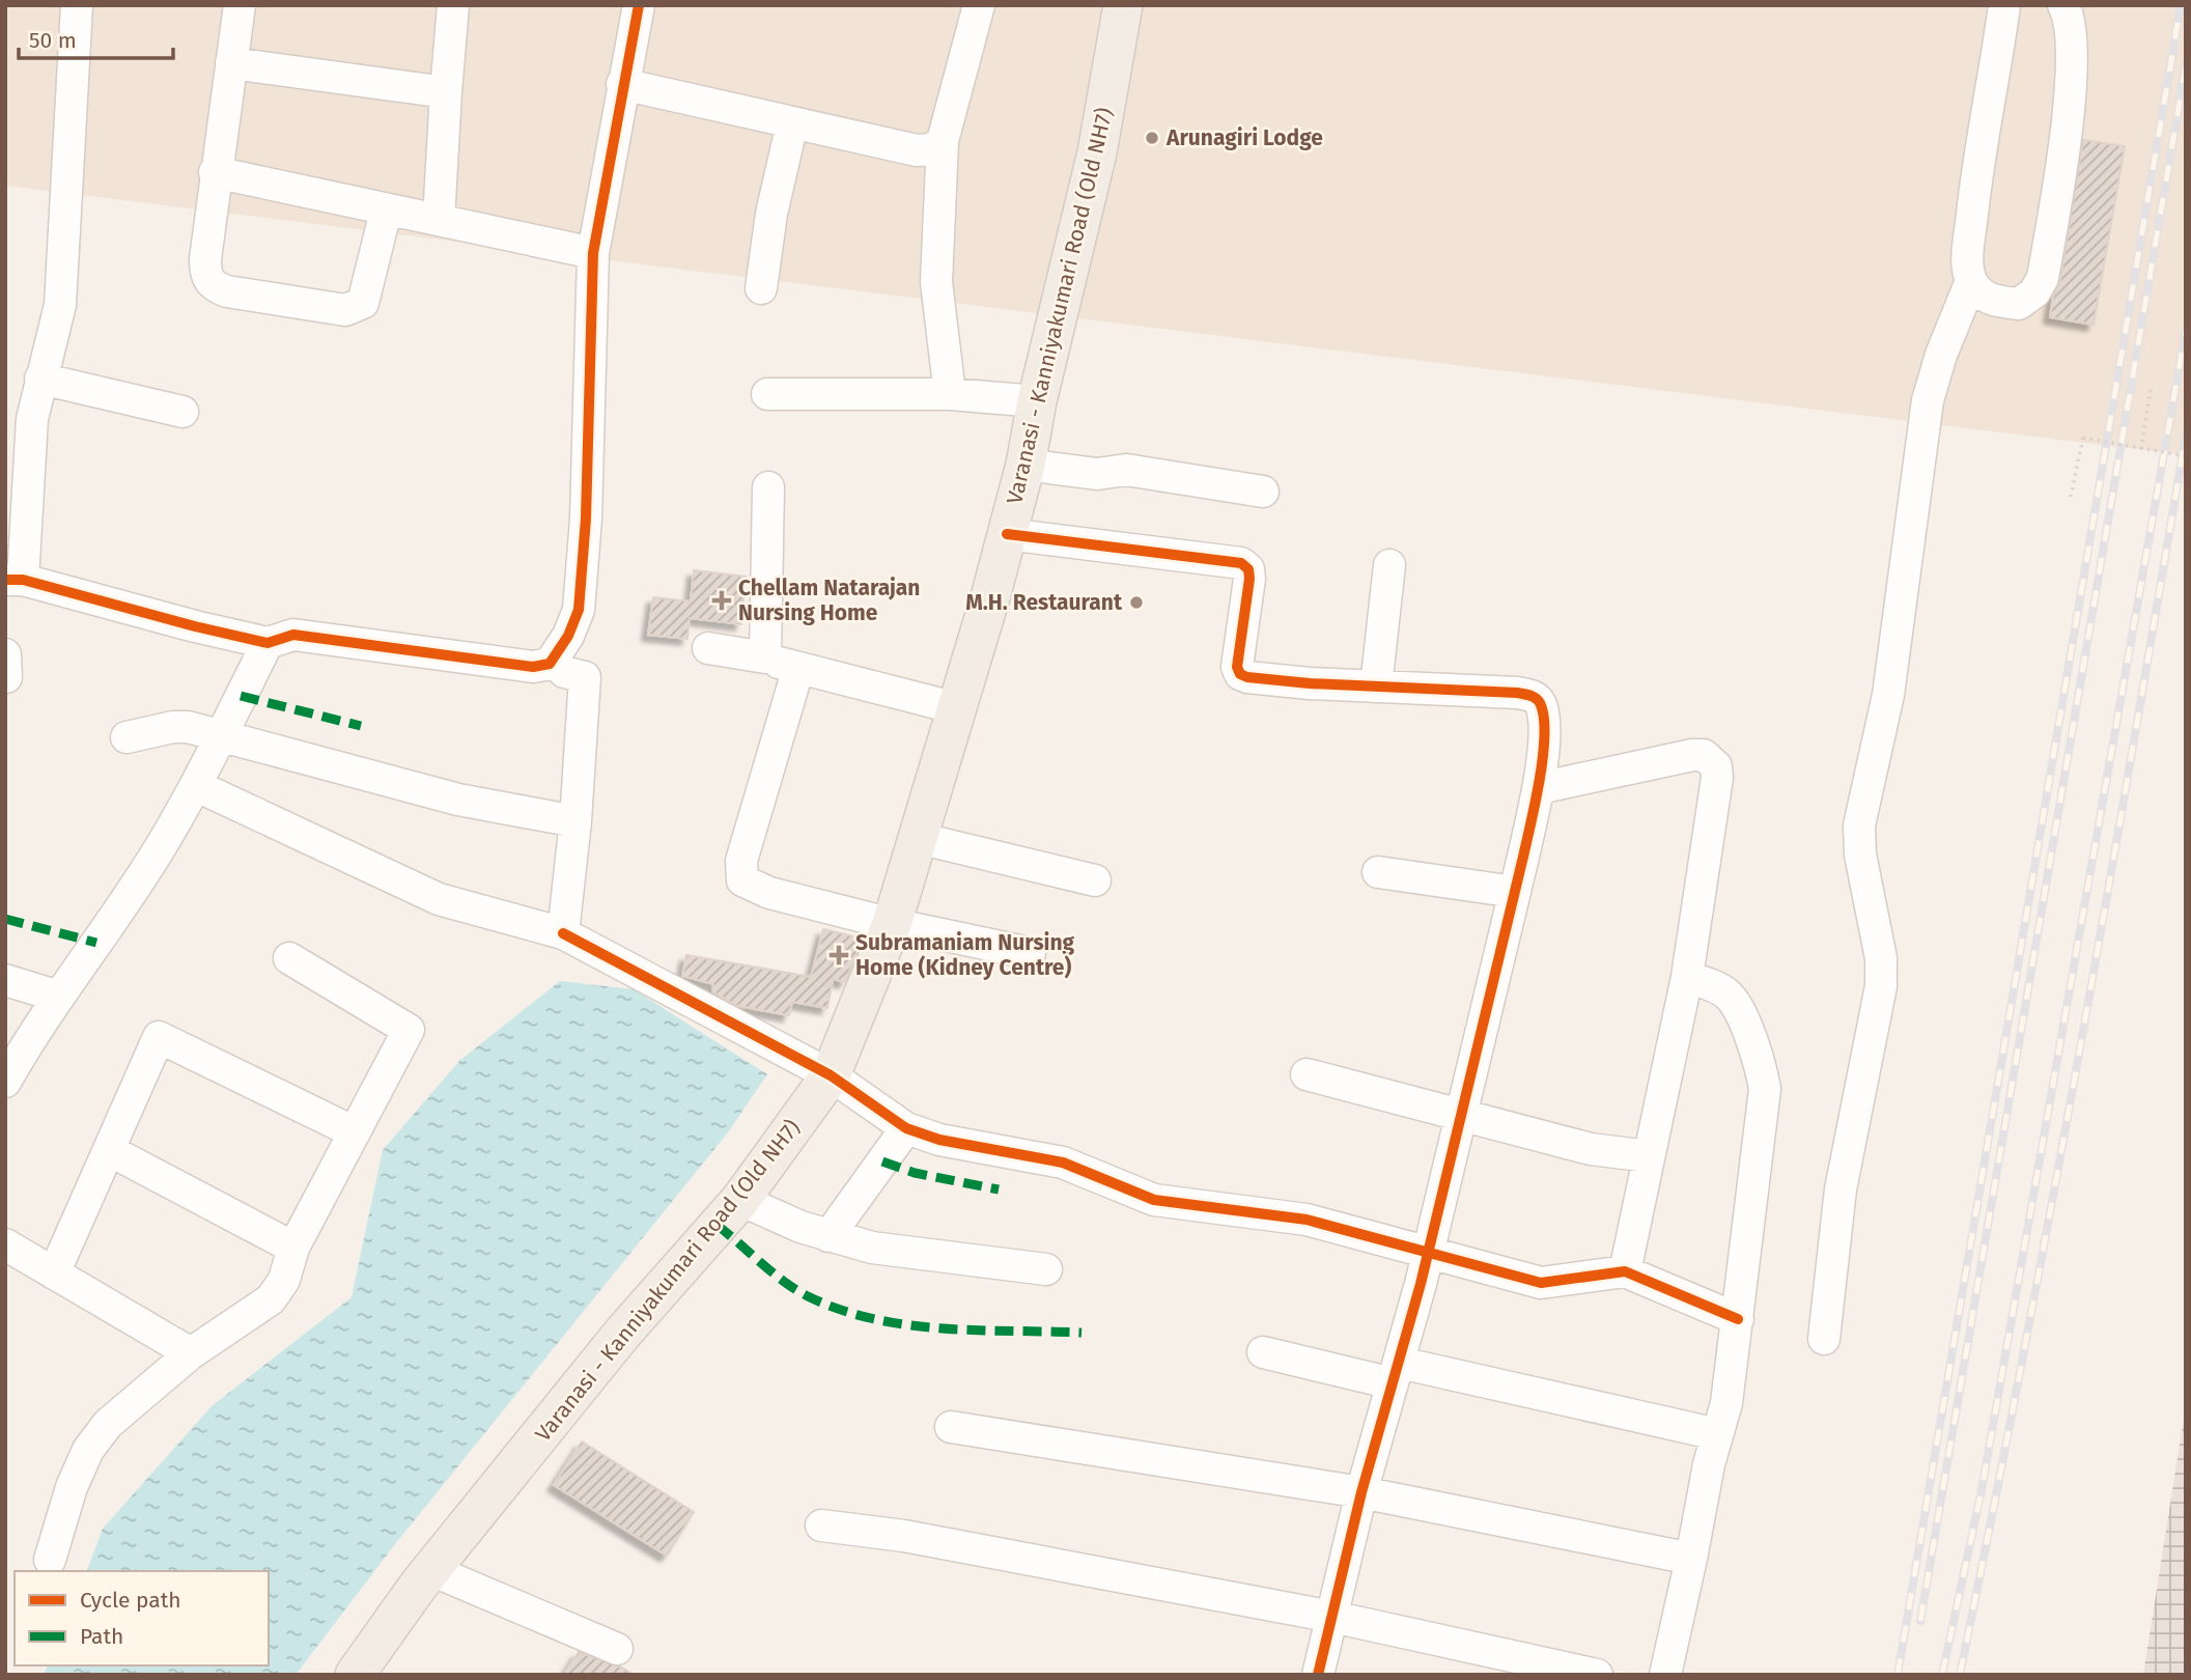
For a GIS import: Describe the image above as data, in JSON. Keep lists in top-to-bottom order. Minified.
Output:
{"streets":{"main road":["Varanasi - Kanniyakumari Road (Old NH7)"]},"places":{"other":["Arunagiri Lodge","M.H. Restaurant"],"health":["Chellam Natarajan Nursing Home","Subramaniam Nursing Home (Kidney Centre)"]},"legend":["Cycle path","Path"],"scale_bar":"50 m"}
